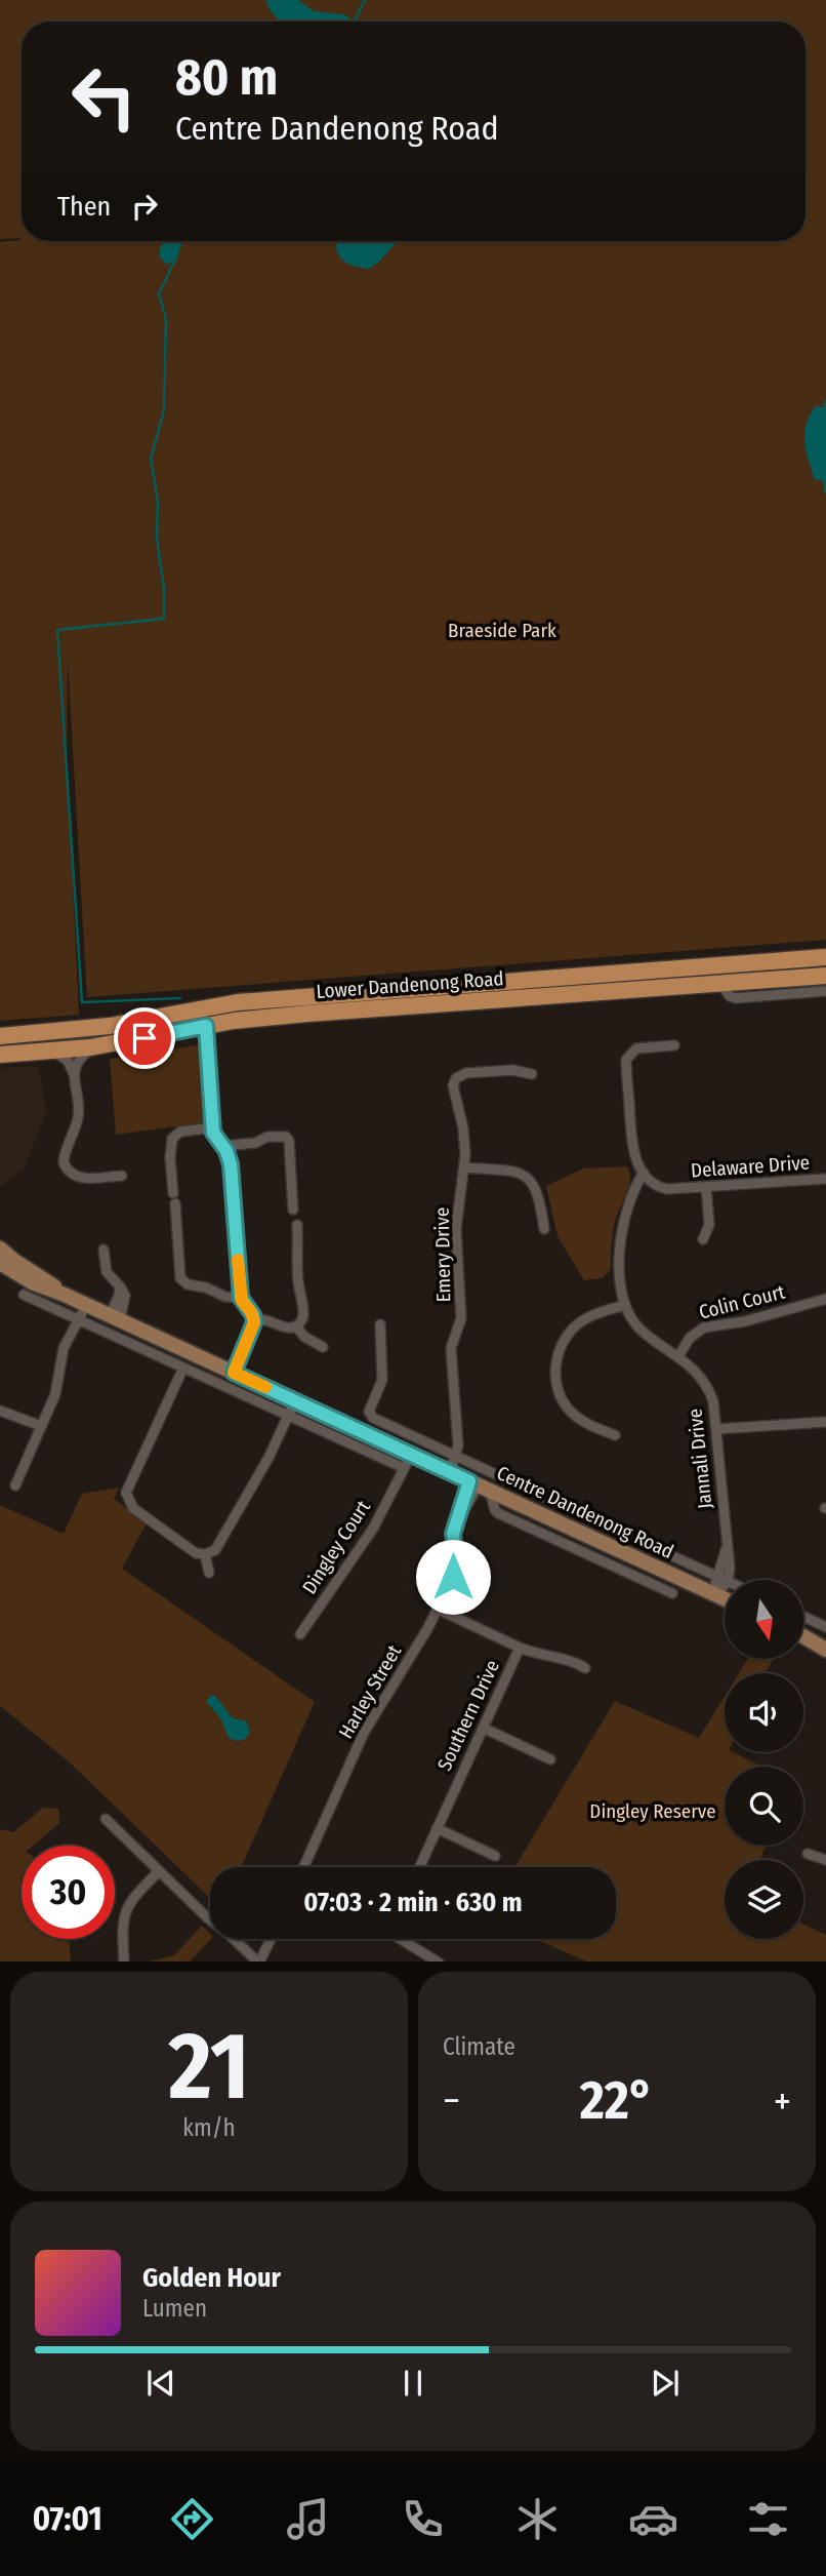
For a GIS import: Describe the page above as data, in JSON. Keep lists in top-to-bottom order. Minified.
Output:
{"streets":{"highway":["Lower Dandenong Road"],"main road":["Centre Dandenong Road"],"street":["Delaware Drive","Emery Drive","Colin Court","Jannali Drive","Dingley Court","Harley Street","Southern Drive"]},"crossings":[["Delaware Drive","Jannali Drive"],["Emery Drive","Centre Dandenong Road"],["Colin Court","Jannali Drive"],["Jannali Drive","Centre Dandenong Road"],["Centre Dandenong Road","Dingley Court"],["Centre Dandenong Road","Harley Street"],["Harley Street","Southern Drive"]],"parks":["Braeside Park","Dingley Reserve"],"north":"bottom","page":{"turn":["80 m","Centre Dandenong Road"],"then":"Then","limit":"30","trip":"07:03 · 2 min · 630 m","tile":[["21","km/h"],"Climate"],"heat":["−","22°","+"],"song":["Golden Hour","Lumen"],"tabs":"07:01"}}
